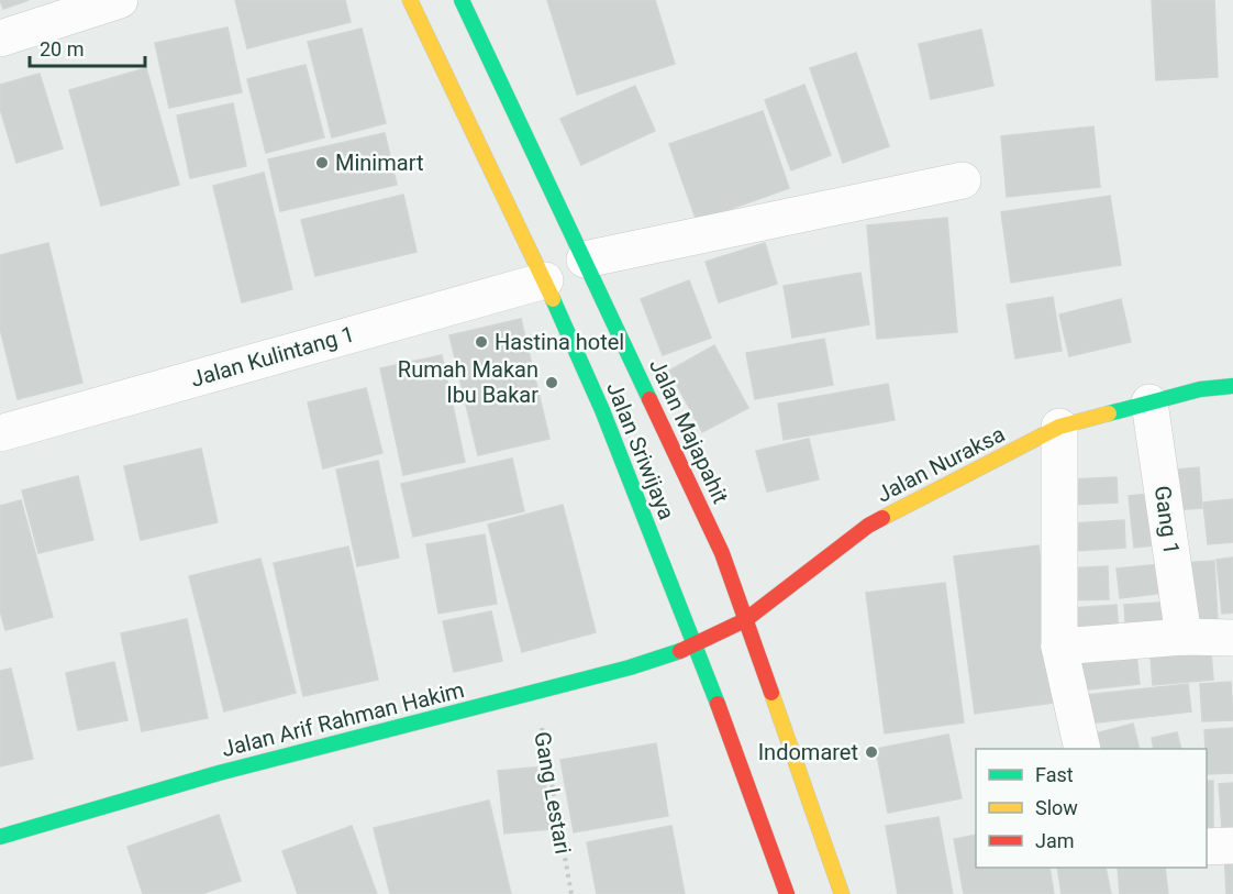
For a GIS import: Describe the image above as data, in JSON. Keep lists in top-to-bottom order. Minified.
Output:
{"streets":{"main road":["Jalan Majapahit","Jalan Sriwijaya","Jalan Nuraksa","Jalan Arif Rahman Hakim"],"street":["Jalan Kulintang 1","Gang 1"],"path":["Gang Lestari"]},"crossings":[["Jalan Kulintang 1","Jalan Sriwijaya"],["Jalan Majapahit","Jalan Nuraksa"],["Jalan Sriwijaya","Jalan Nuraksa"],["Jalan Sriwijaya","Jalan Arif Rahman Hakim"],["Jalan Nuraksa","Gang 1"],["Jalan Nuraksa","Jalan Arif Rahman Hakim"],["Jalan Arif Rahman Hakim","Gang Lestari"]],"places":["Minimart","Hastina hotel","Rumah Makan Ibu Bakar","Indomaret"],"legend":["Fast","Slow","Jam"],"scale_bar":"20 m"}
